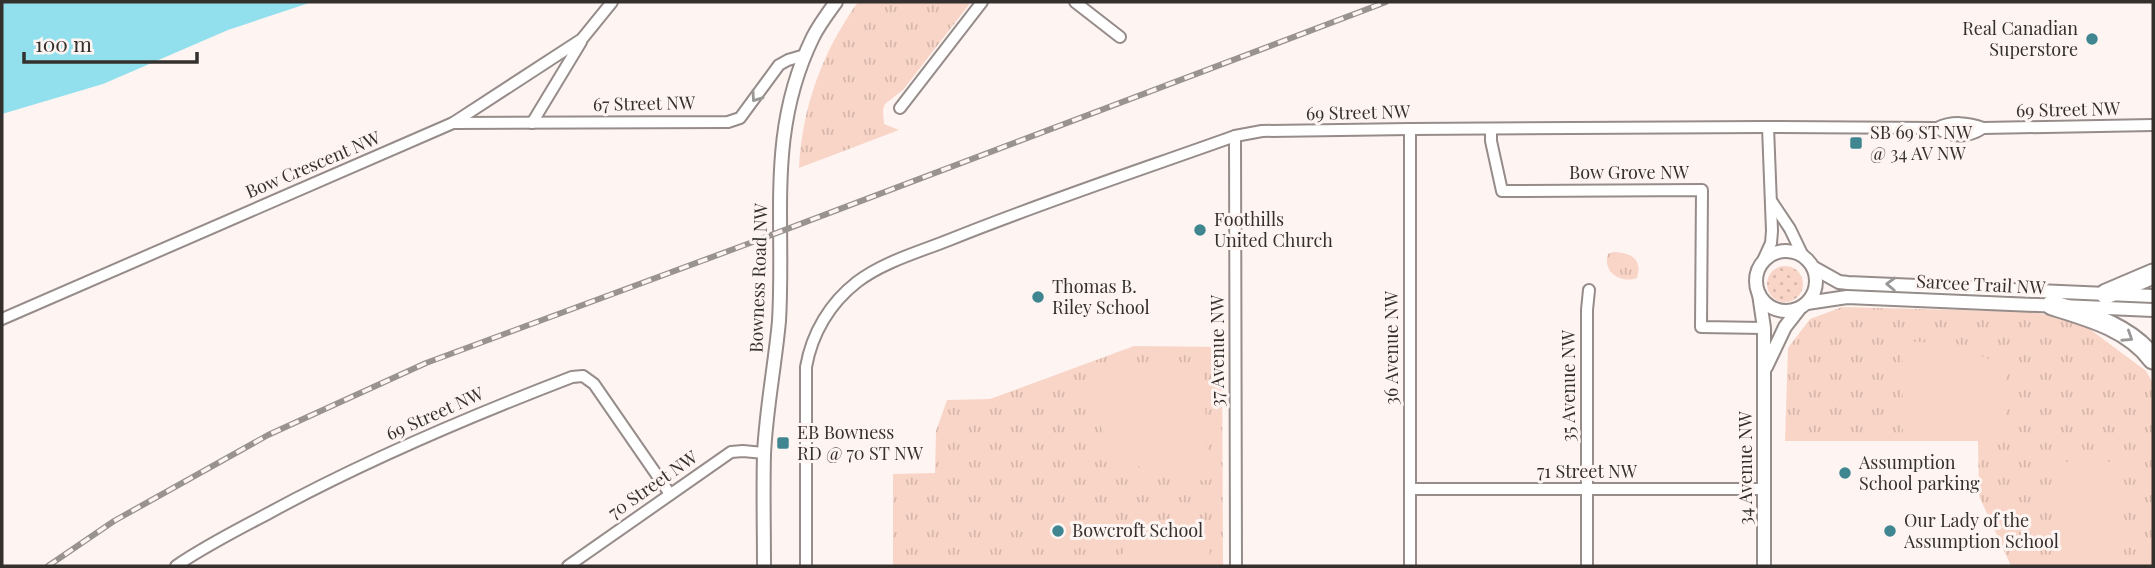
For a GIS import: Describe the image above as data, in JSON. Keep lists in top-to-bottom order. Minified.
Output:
{"streets":{"street":["67 Street NW","69 Street NW","Bow Crescent NW","Bow Grove NW","Bowness Road NW","Sarcee Trail NW","36 Avenue NW","37 Avenue NW","35 Avenue NW","34 Avenue NW","71 Street NW","70 Street NW"]},"crossings":[["67 Street NW","Bow Crescent NW"],["67 Street NW","Bowness Road NW"],["69 Street NW","Bow Grove NW"],["69 Street NW","36 Avenue NW"],["69 Street NW","37 Avenue NW"],["69 Street NW","70 Street NW"],["Bow Grove NW","34 Avenue NW"],["Bowness Road NW","70 Street NW"],["Sarcee Trail NW","34 Avenue NW"],["36 Avenue NW","71 Street NW"],["35 Avenue NW","71 Street NW"],["34 Avenue NW","71 Street NW"]],"one_way":["67 Street NW"],"places":{"other":["Real Canadian Superstore","Foothills United Church","Thomas B. Riley School","Assumption School parking","Bowcroft School","Our Lady of the Assumption School"],"transit":["SB 69 ST NW @ 34 AV NW","EB Bowness RD @ 70 ST NW"]},"scale_bar":"100 m"}
